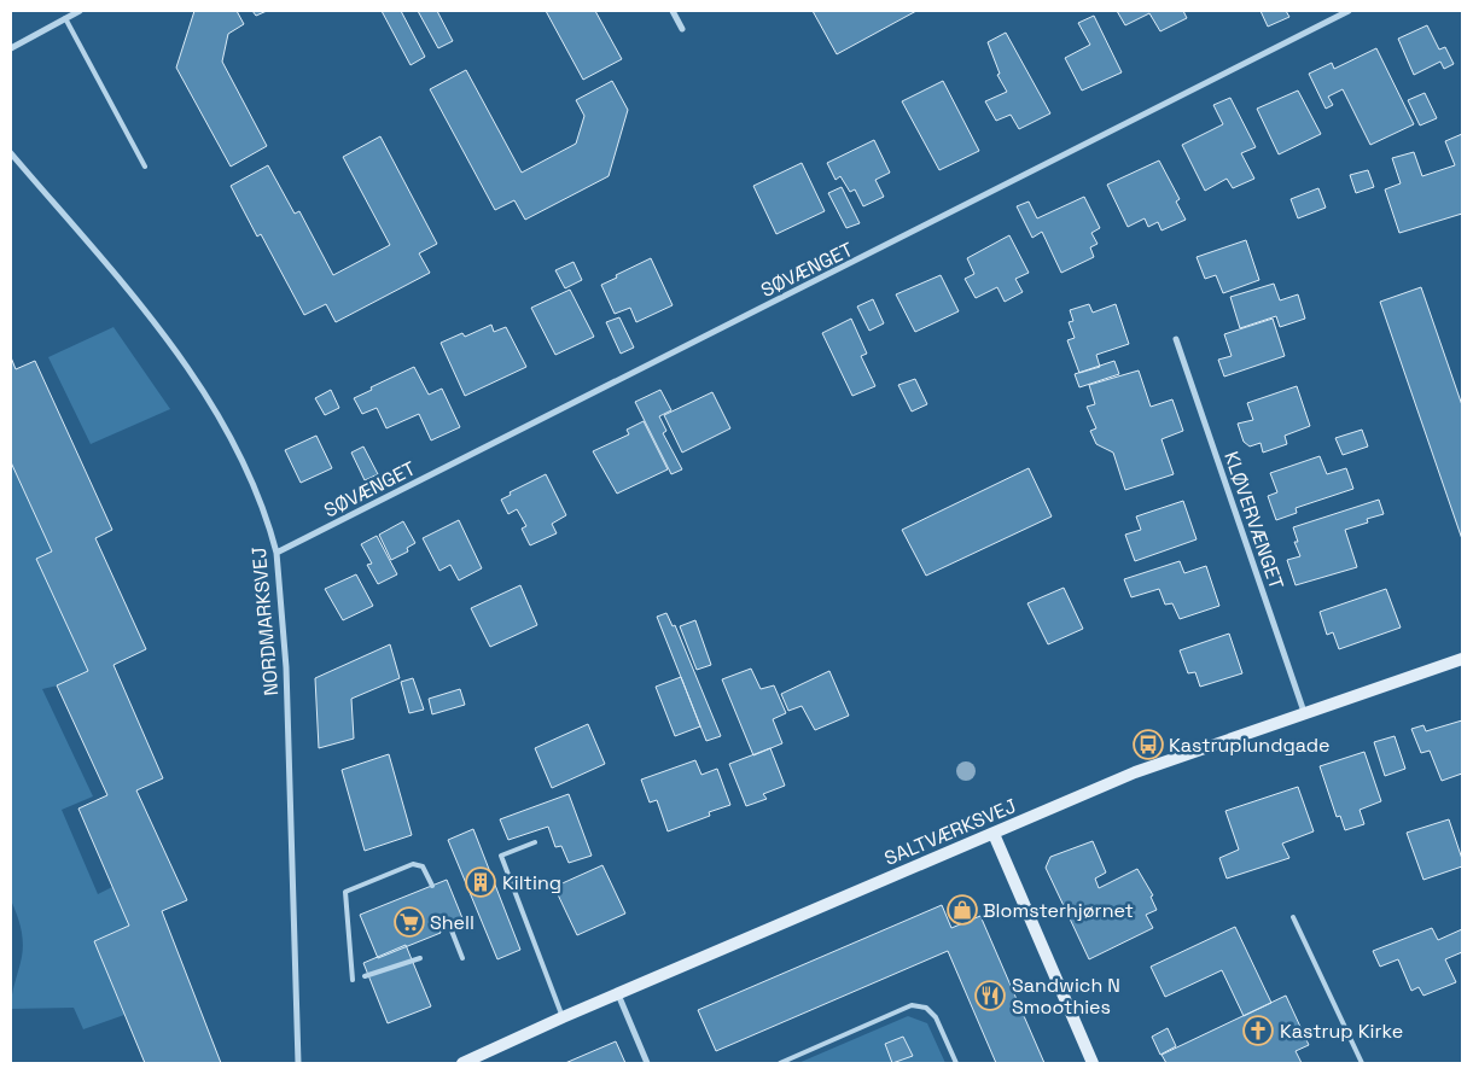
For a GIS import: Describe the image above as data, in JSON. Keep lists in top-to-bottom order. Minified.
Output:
{"streets":{"street":["SØVÆNGET","KLØVERVÆNGET","NORDMARKSVEJ","SALTVÆRKSVEJ"]},"crossings":[["SØVÆNGET","NORDMARKSVEJ"],["KLØVERVÆNGET","SALTVÆRKSVEJ"]],"places":{"bus stop":["Kastruplundgade"],"building":["Kilting"],"shop":["Blomsterhjørnet"],"supermarket":["Shell"],"restaurant":["Sandwich N Smoothies"],"church":["Kastrup Kirke"]}}
